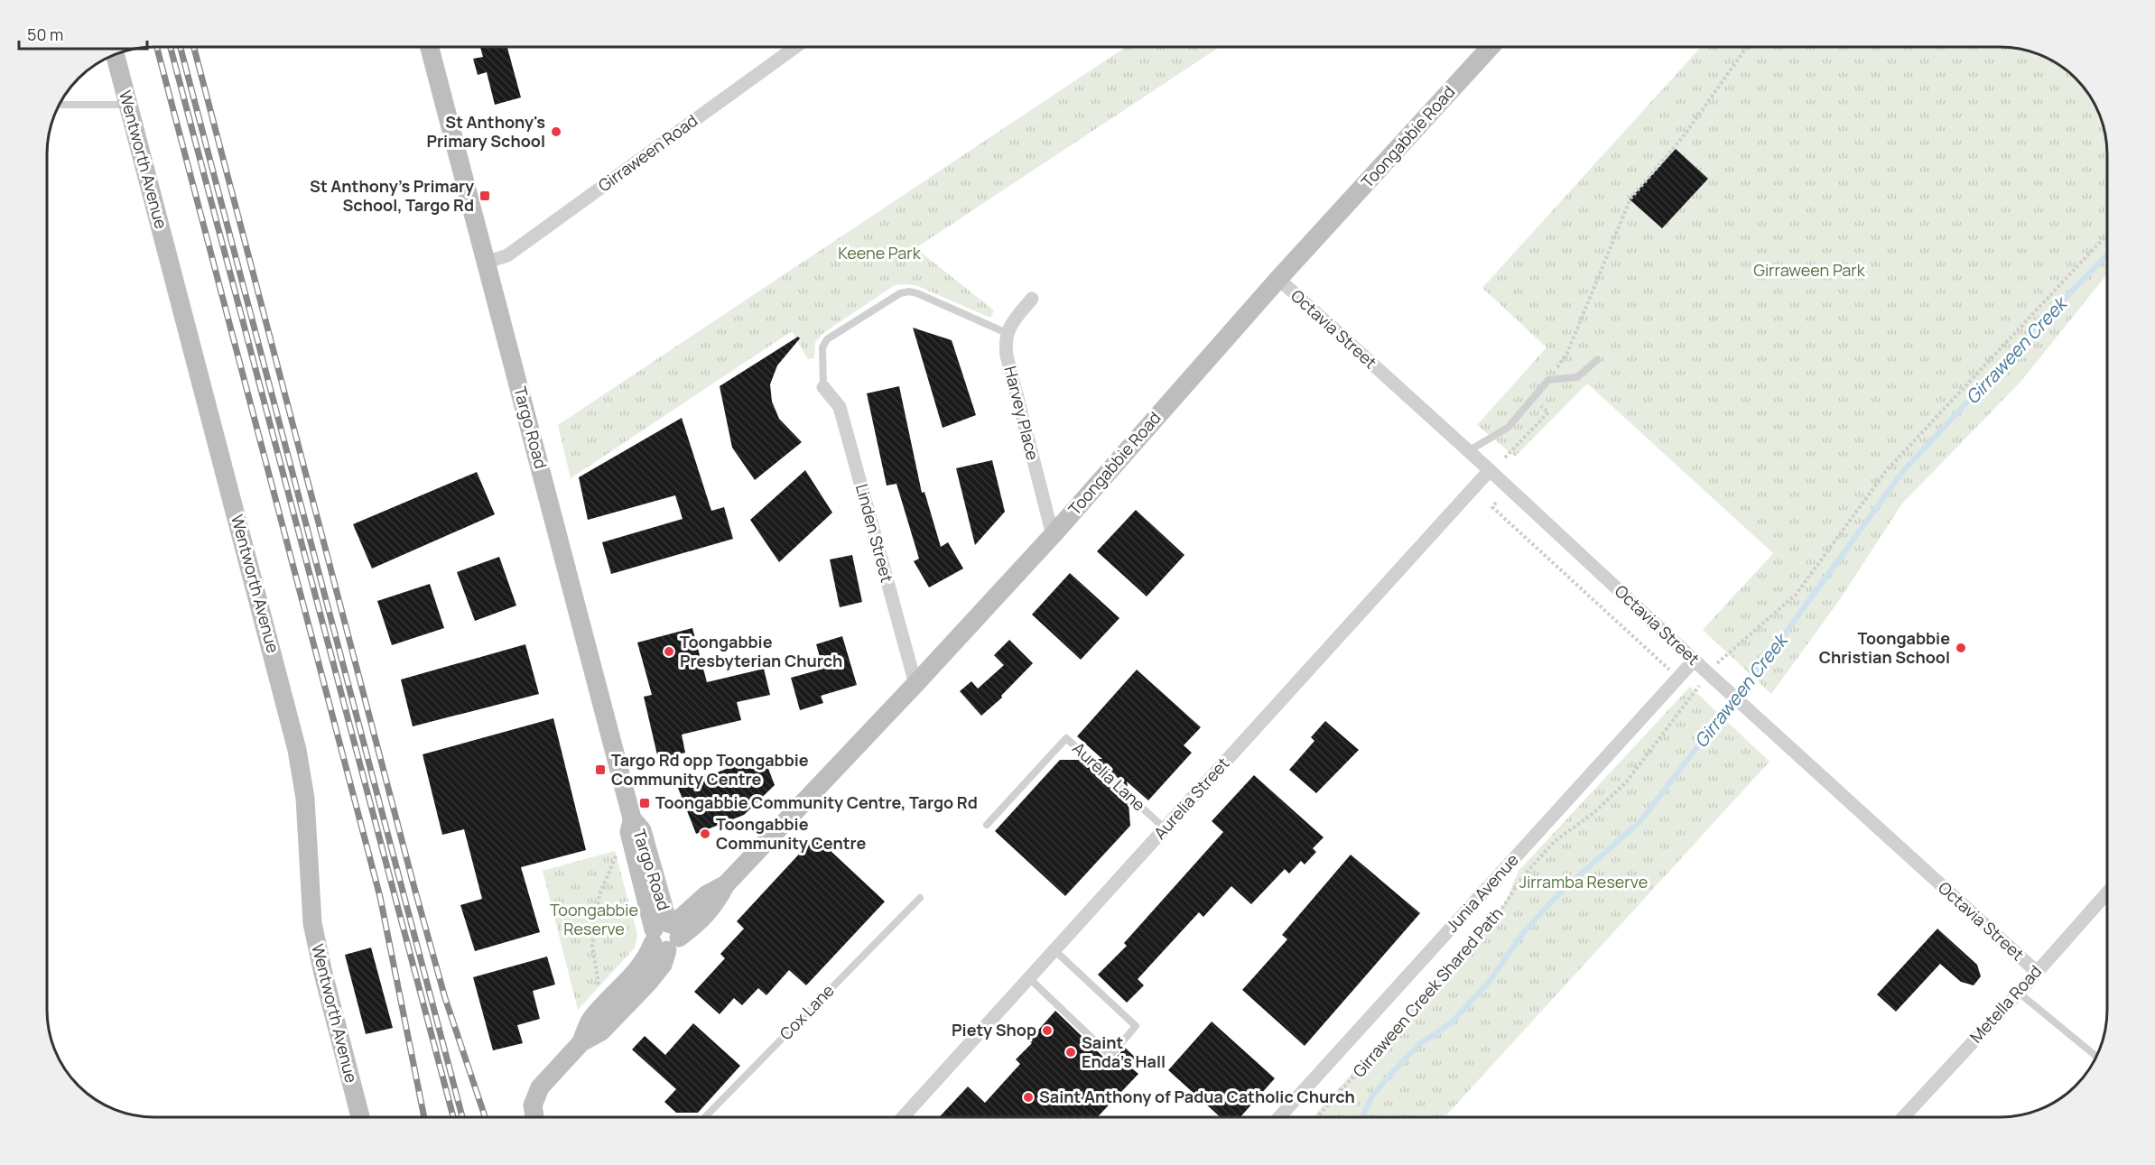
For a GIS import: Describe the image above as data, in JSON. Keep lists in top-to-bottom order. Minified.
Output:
{"streets":{"main road":["Toongabbie Road","Wentworth Avenue","Targo Road"],"street":["Girraween Road","Octavia Street","Harvey Place","Linden Street","Aurelia Street","Junia Avenue","Metella Road"],"lane":["Aurelia Lane","Cox Lane"],"path":["Girraween Creek Shared Path"]},"crossings":[["Toongabbie Road","Octavia Street"],["Toongabbie Road","Harvey Place"],["Toongabbie Road","Targo Road"],["Toongabbie Road","Linden Street"],["Girraween Road","Targo Road"],["Octavia Street","Aurelia Street"],["Octavia Street","Junia Avenue"],["Octavia Street","Metella Road"],["Aurelia Lane","Aurelia Street"]],"water":["Girraween Creek"],"parks":["Keene Park","Girraween Park","Jirramba Reserve","Toongabbie Reserve"],"places":{"other":["St Anthony's Primary School","Toongabbie Christian School","Toongabbie Presbyterian Church","Toongabbie Community Centre","Piety Shop","Saint Enda's Hall","Saint Anthony of Padua Catholic Church"],"transit":["St Anthony's Primary School, Targo Rd","Targo Rd opp Toongabbie Community Centre","Toongabbie Community Centre, Targo Rd"]},"scale_bar":"50 m"}
